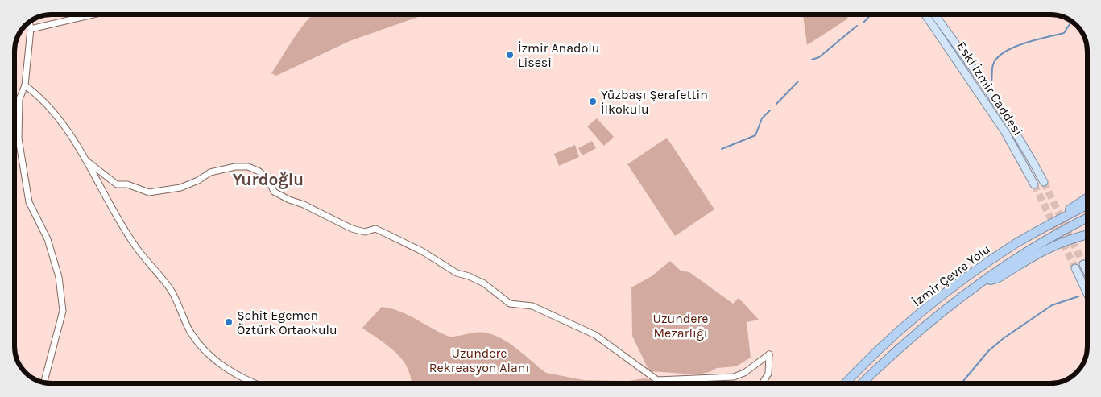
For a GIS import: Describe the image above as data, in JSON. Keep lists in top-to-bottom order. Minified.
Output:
{"streets":{"highway":["İzmir Çevre Yolu"],"main road":["Eski İzmir Caddesi"]},"districts":["Yurdoğlu"],"parks":["Uzundere Mezarlığı","Uzundere Rekreasyon Alanı"],"places":["İzmir Anadolu Lisesi","Yüzbaşı Şerafettin İlkokulu","Şehit Egemen Öztürk Ortaokulu"]}
